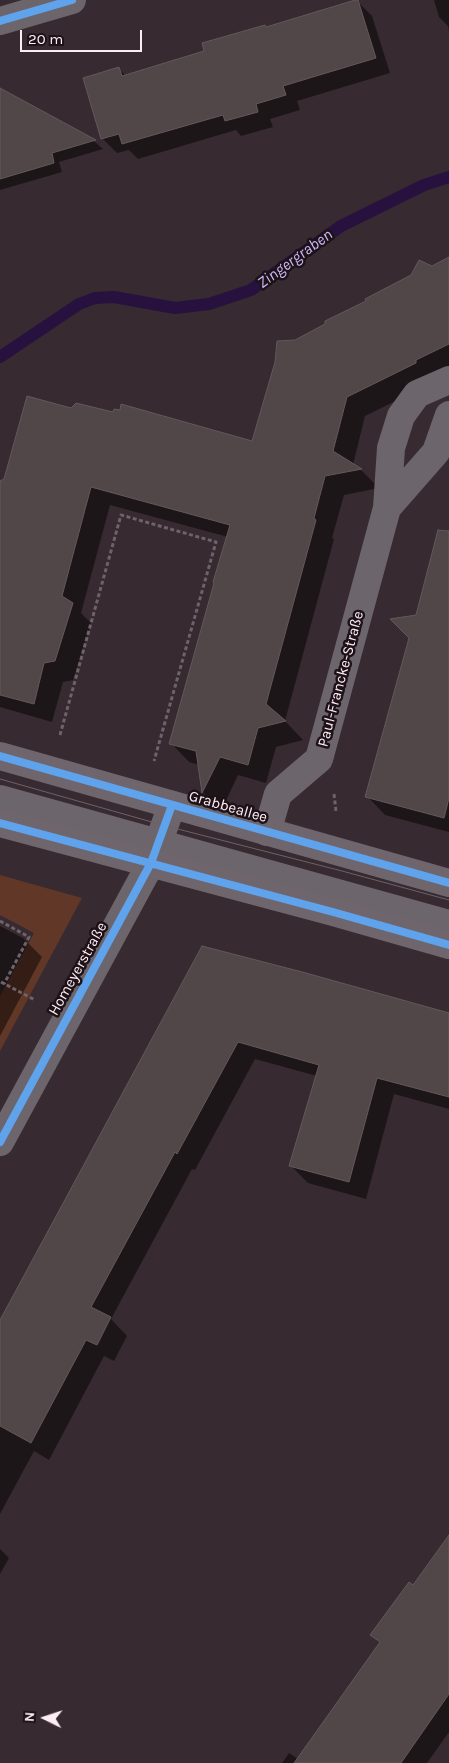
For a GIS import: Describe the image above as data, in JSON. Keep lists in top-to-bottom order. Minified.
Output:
{"streets":{"main road":["Grabbeallee"],"street":["Paul-Francke-Straße","Homeyerstraße"]},"crossings":[["Paul-Francke-Straße","Grabbeallee"],["Grabbeallee","Homeyerstraße"]],"water":["Zingergraben"],"scale_bar":"20 m","north":"left"}
